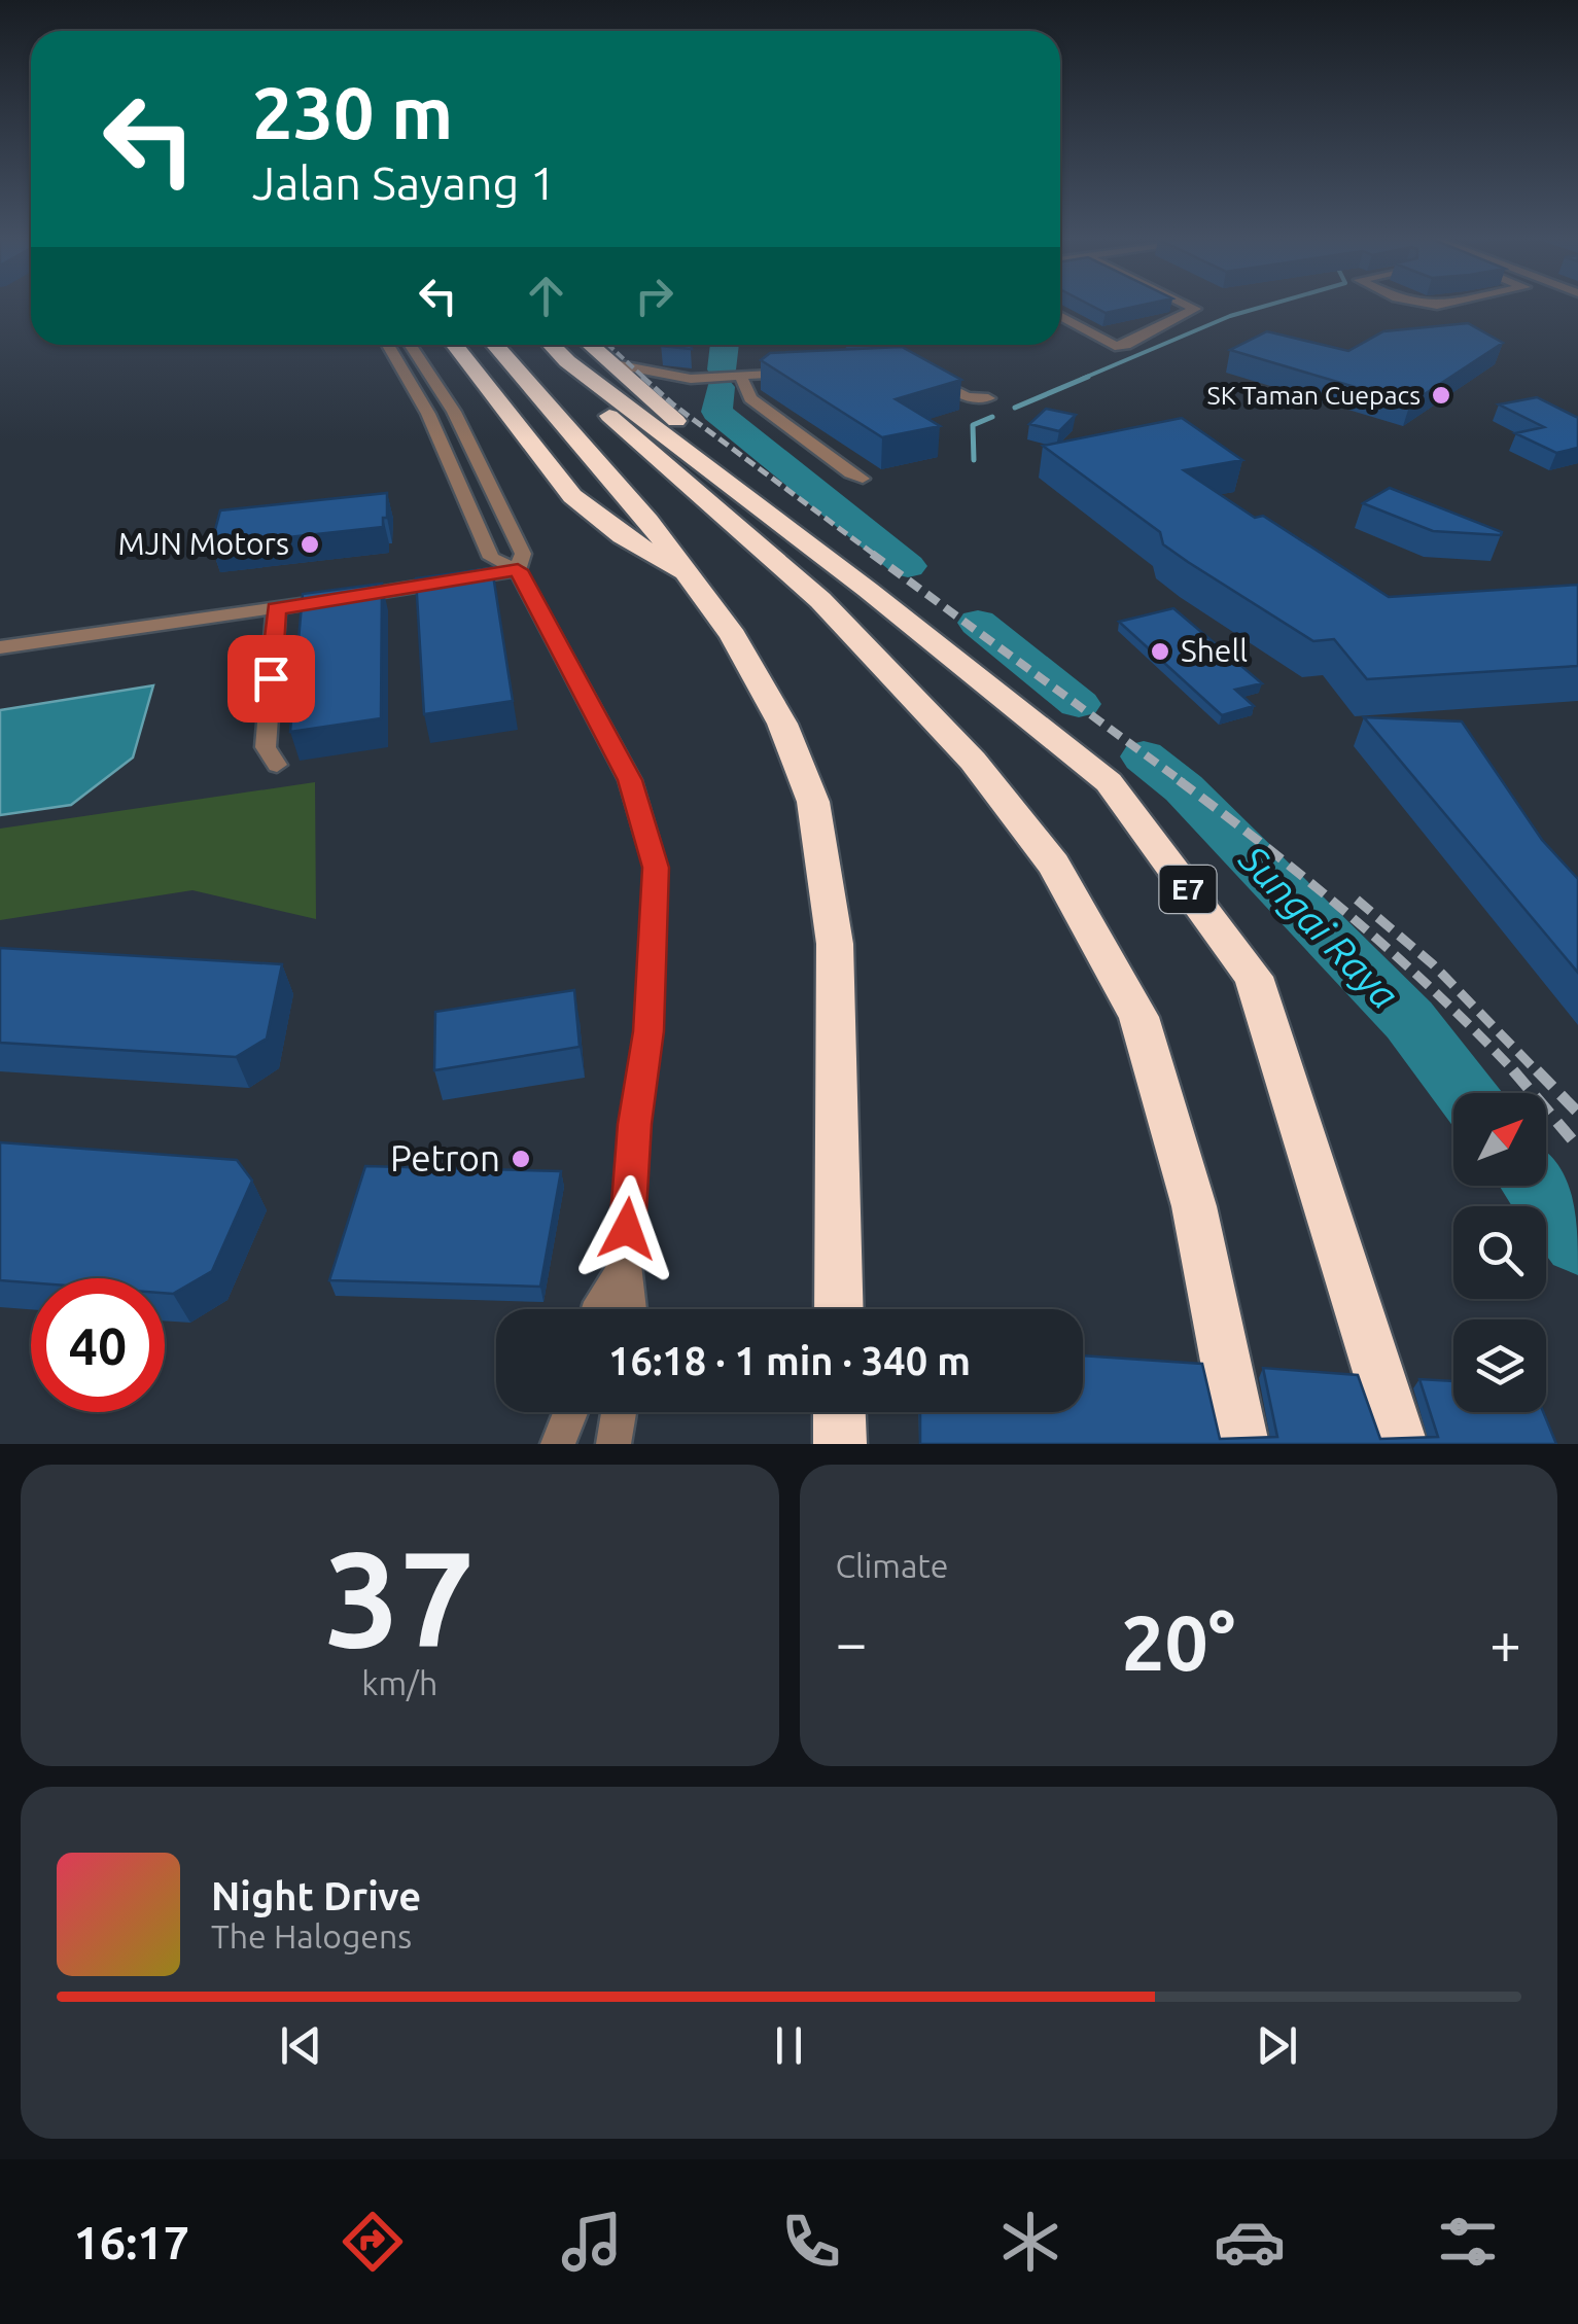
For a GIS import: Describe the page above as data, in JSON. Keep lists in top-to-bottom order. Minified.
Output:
{"streets":{"highway":["E7"]},"water":["Sungai Raya"],"places":["SK Taman Cuepacs","MJN Motors","Shell","Petron"],"north":"top right","page":{"turn":["230 m","Jalan Sayang 1"],"limit":"40","trip":"16:18 · 1 min · 340 m","tile":[["37","km/h"],"Climate"],"heat":["−","20°","+"],"song":["Night Drive","The Halogens"],"tabs":"16:17"}}
